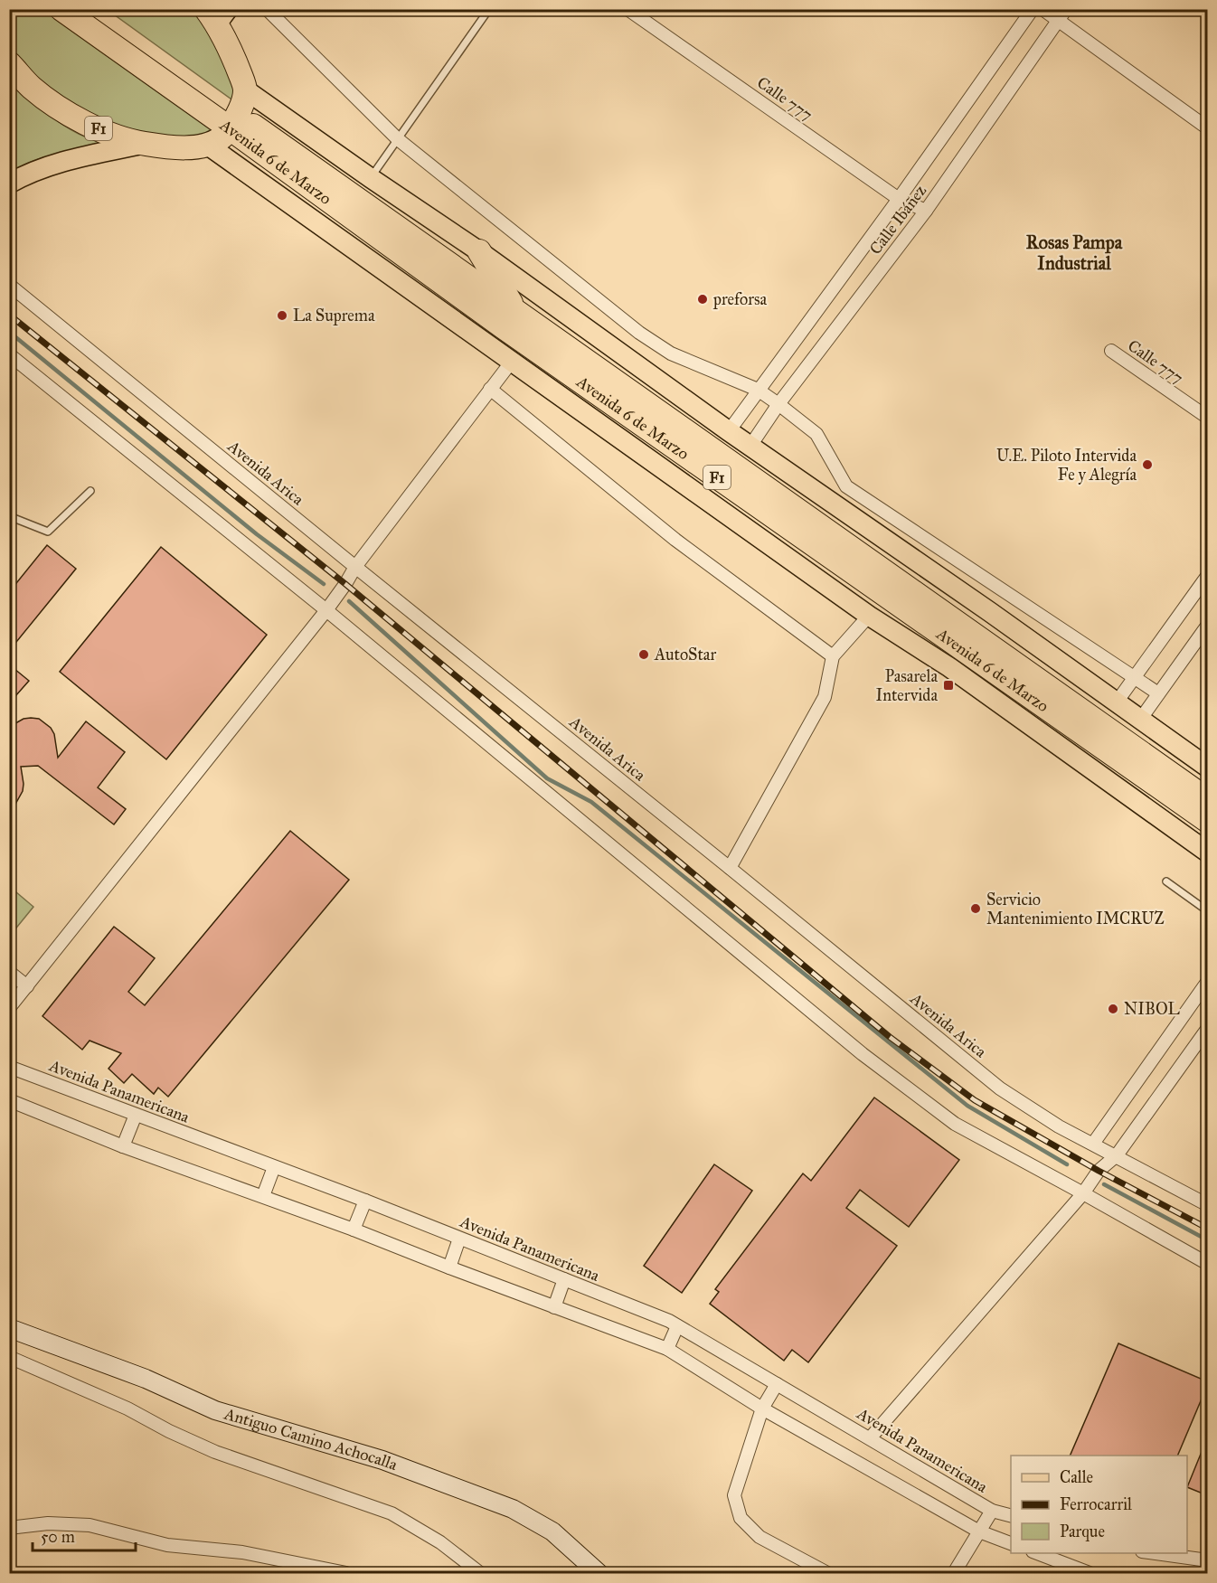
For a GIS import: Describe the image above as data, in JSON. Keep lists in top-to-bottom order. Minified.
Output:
{"streets":{"highway":["F1","Avenida 6 de Marzo"],"main road":["Antiguo Camino Achocalla"],"street":["Calle 777","Calle Ibáñez","Avenida Arica","Avenida Panamericana"]},"crossings":[["Calle 777","Calle Ibáñez"],["F1","Avenida 6 de Marzo"]],"districts":["Rosas Pampa Industrial"],"places":{"other":["preforsa","La Suprema","U.E. Piloto Intervida Fe y Alegría","AutoStar","Servicio Mantenimiento IMCRUZ","NIBOL"],"transit":["Pasarela Intervida"]},"legend":["Calle","Ferrocarril","Parque"],"scale_bar":"50 m"}
